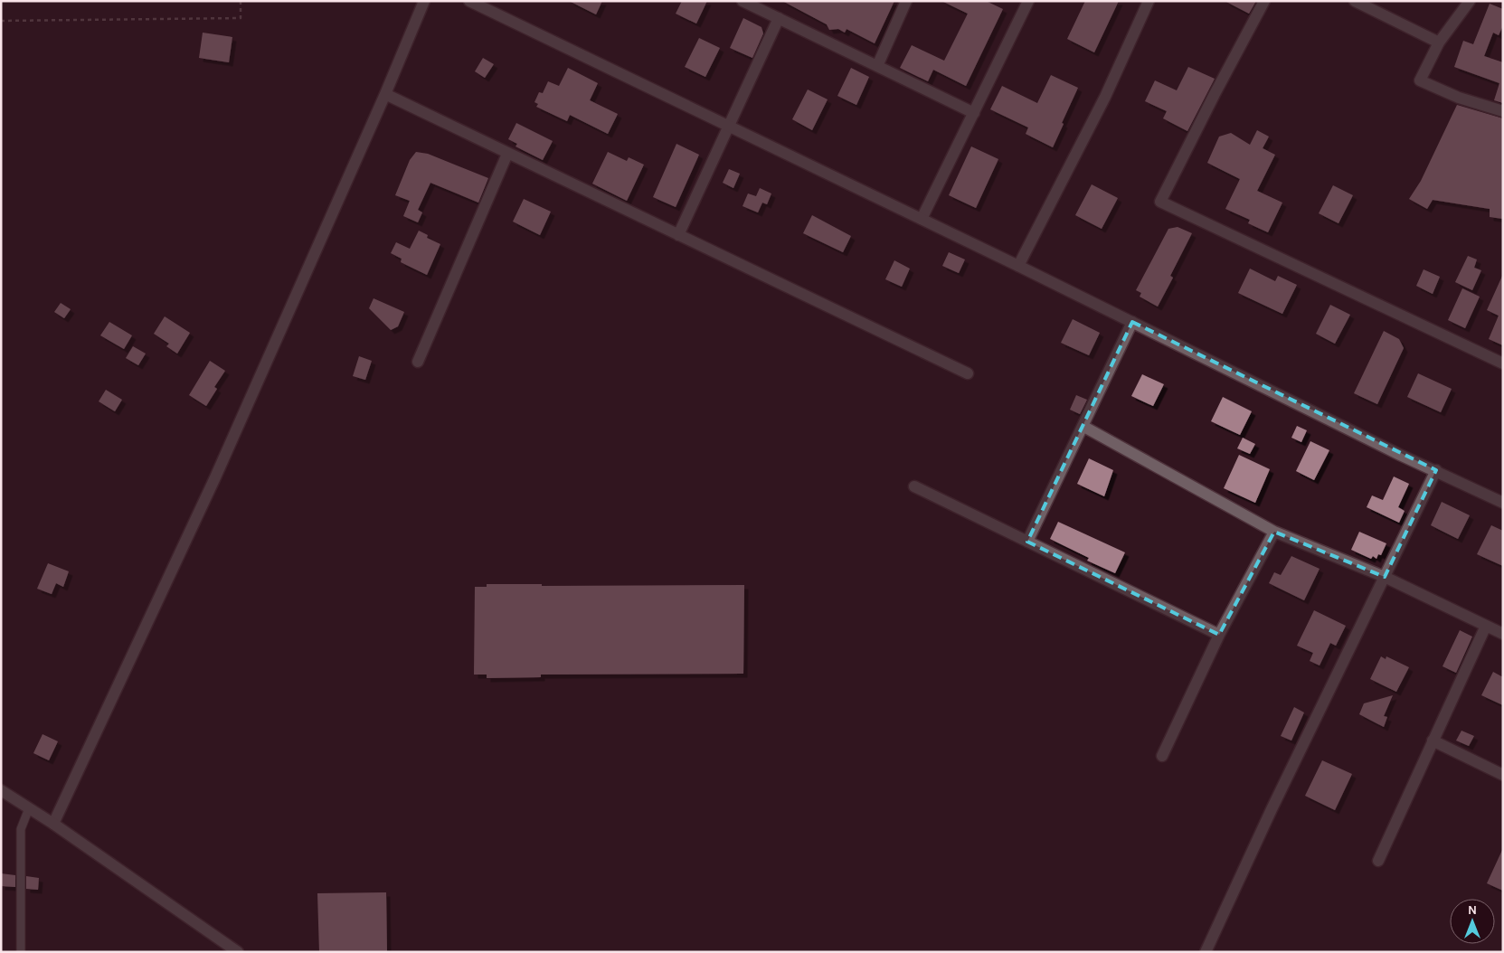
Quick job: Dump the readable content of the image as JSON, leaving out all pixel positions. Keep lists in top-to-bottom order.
{
  "north": "top"
}
